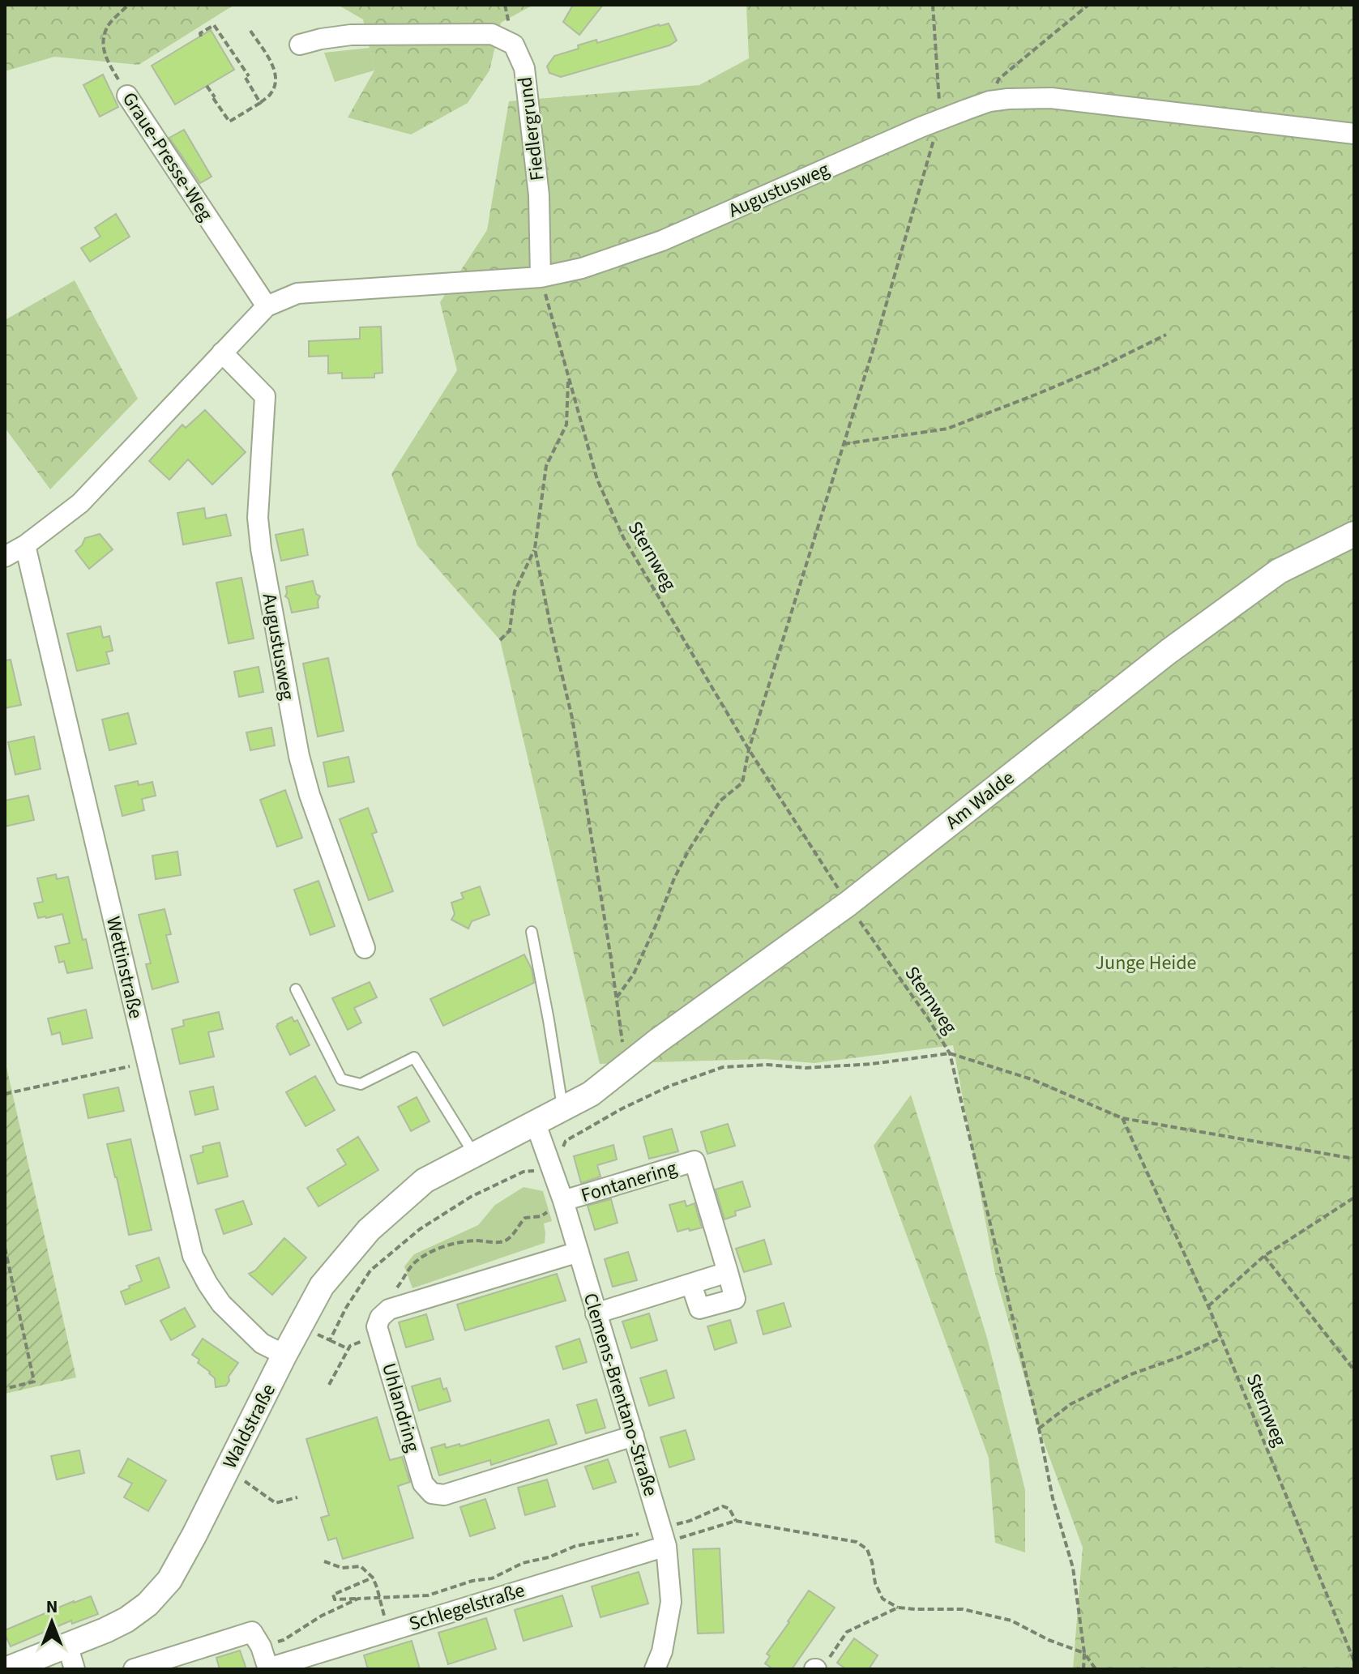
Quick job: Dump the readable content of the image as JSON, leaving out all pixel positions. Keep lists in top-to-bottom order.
{
  "streets": {
    "street": [
      "Fiedlergrund",
      "Graue-Presse-Weg",
      "Augustusweg",
      "Am Walde",
      "Wettinstraße",
      "Fontanering",
      "Clemens-Brentano-Straße",
      "Uhlandring",
      "Waldstraße",
      "Schlegelstraße"
    ],
    "path": ["Sternweg"]
  },
  "crossings": [
    ["Fiedlergrund", "Augustusweg"],
    ["Fiedlergrund", "Sternweg"],
    ["Graue-Presse-Weg", "Augustusweg"],
    ["Augustusweg", "Sternweg"],
    ["Augustusweg", "Wettinstraße"],
    ["Sternweg", "Am Walde"],
    ["Am Walde", "Waldstraße"],
    ["Wettinstraße", "Waldstraße"],
    ["Fontanering", "Clemens-Brentano-Straße"],
    ["Clemens-Brentano-Straße", "Uhlandring"],
    ["Clemens-Brentano-Straße", "Waldstraße"],
    ["Clemens-Brentano-Straße", "Schlegelstraße"]
  ],
  "parks": ["Junge Heide"],
  "north": "top"
}
